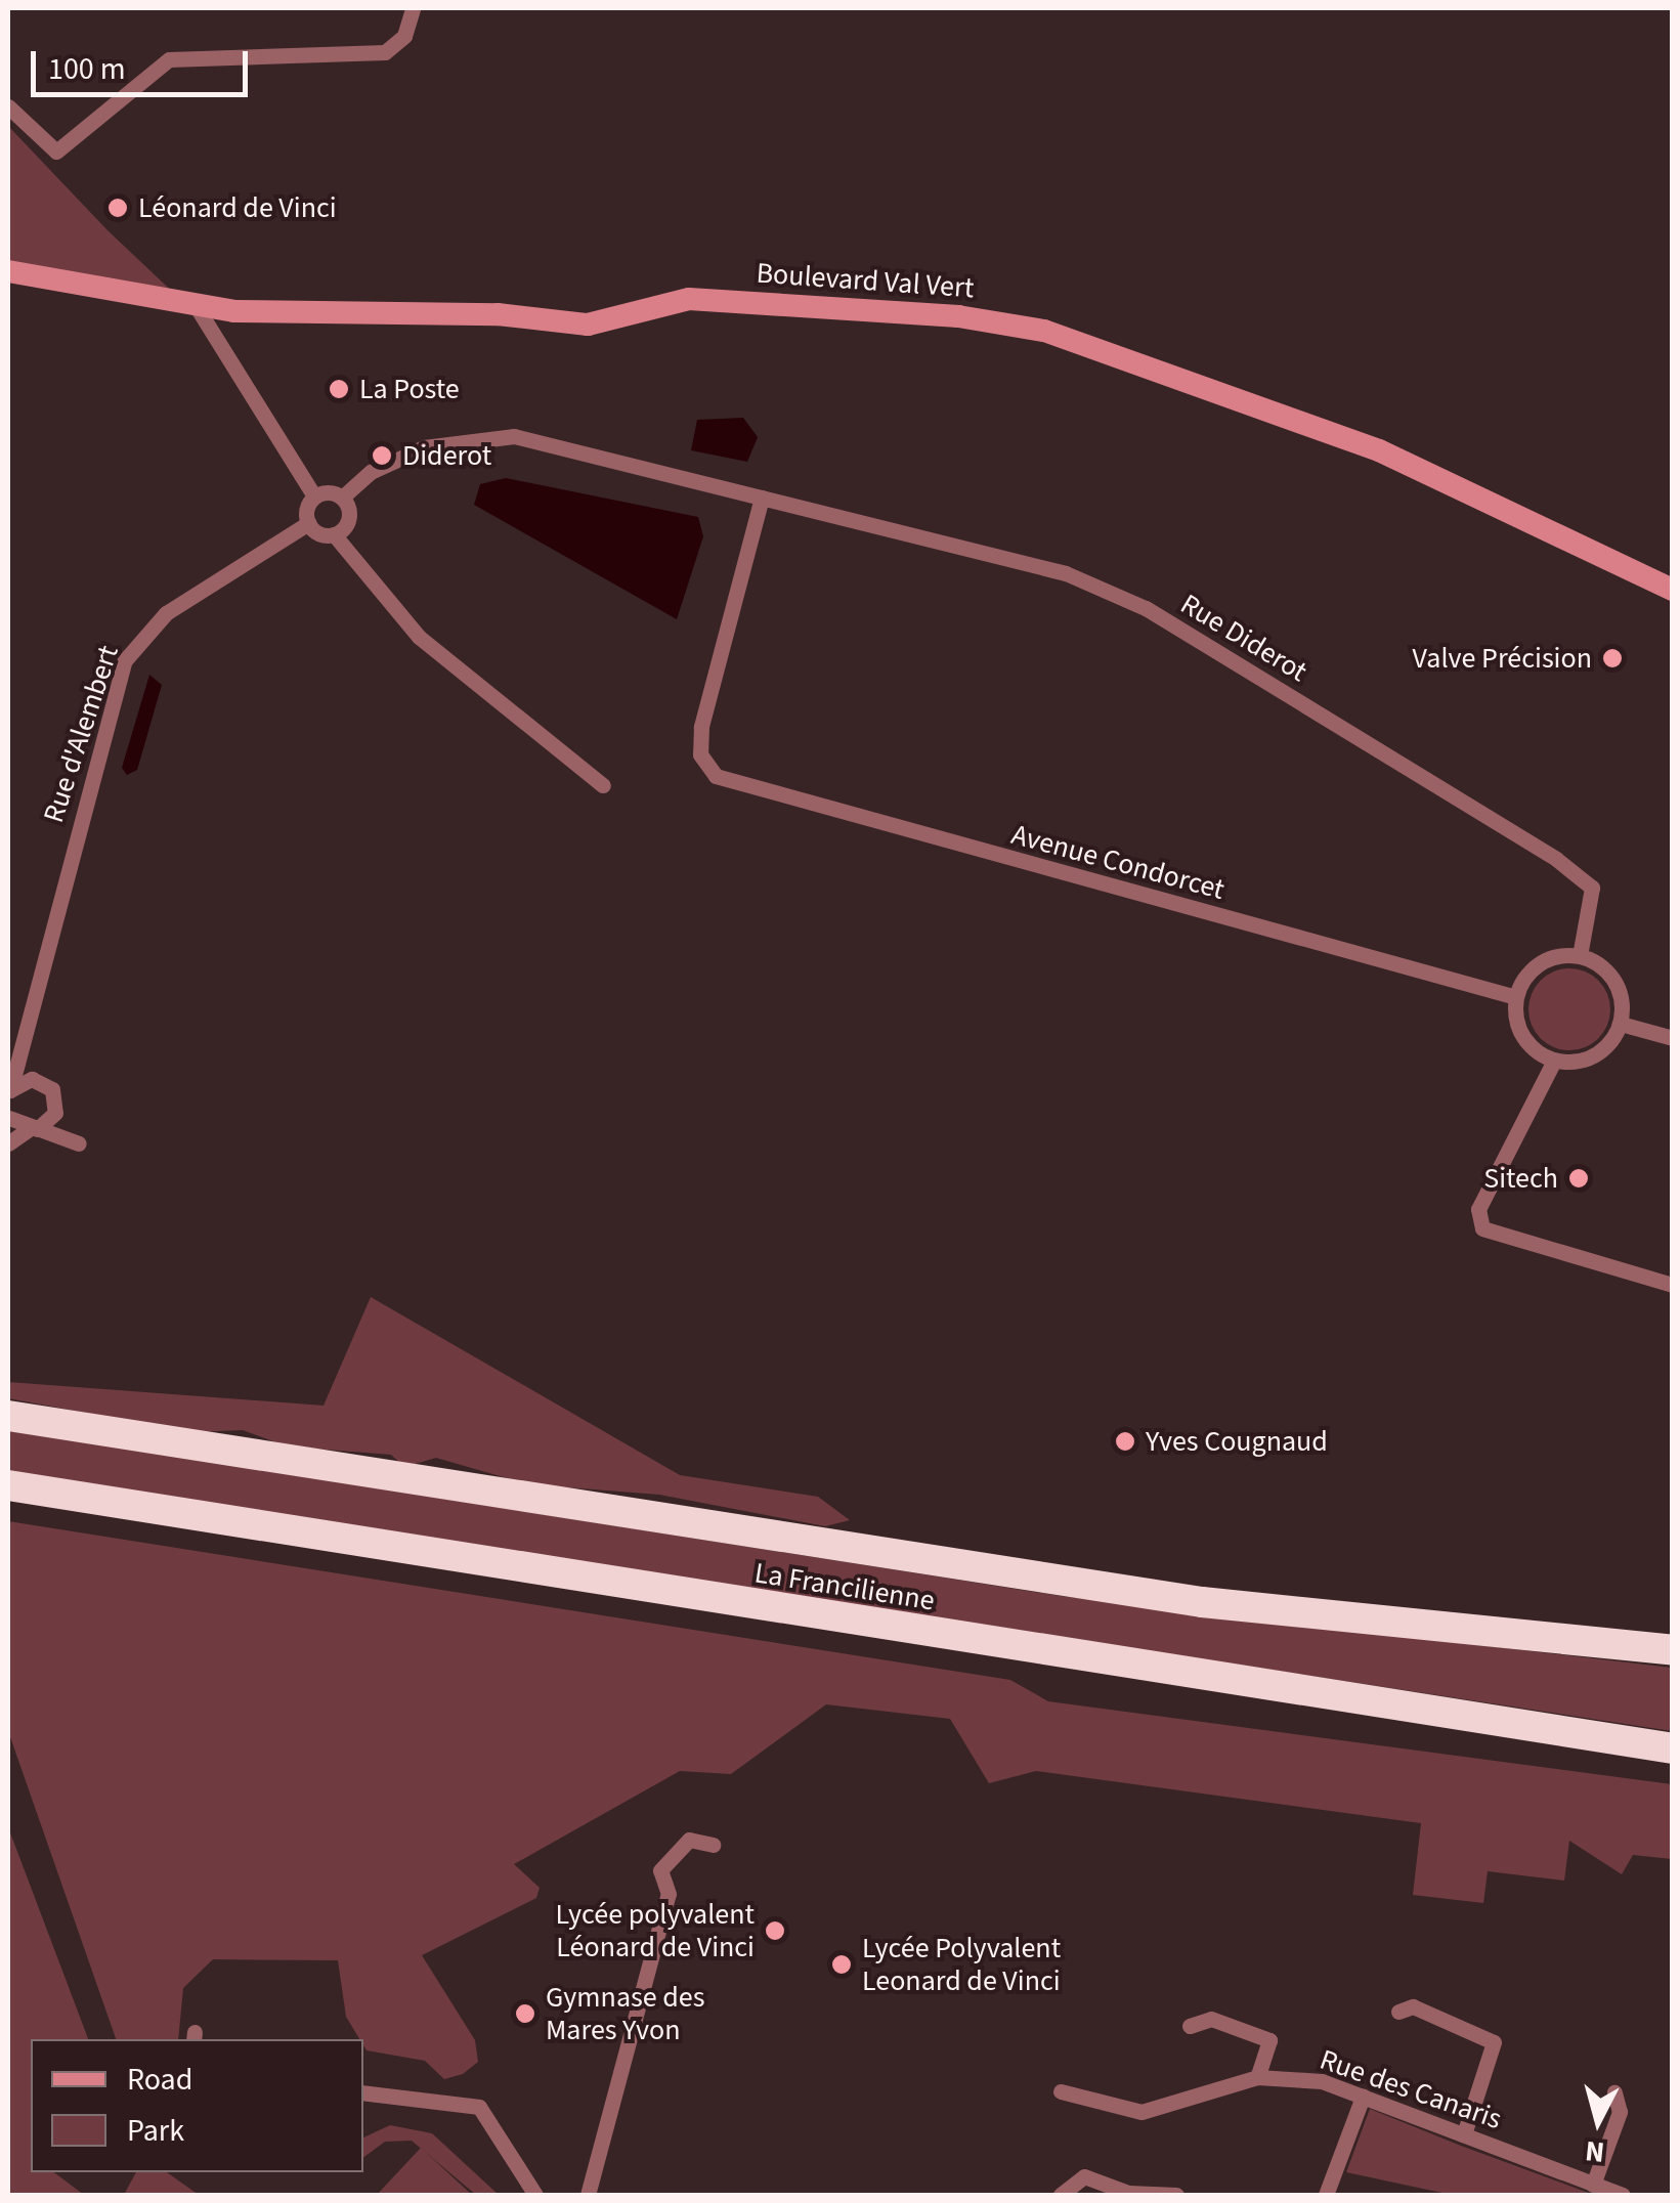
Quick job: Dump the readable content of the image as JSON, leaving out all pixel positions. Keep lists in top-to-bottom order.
{
  "streets": {
    "highway": ["La Francilienne"],
    "street": [
      "Boulevard Val Vert",
      "Rue Diderot",
      "Rue d'Alembert",
      "Avenue Condorcet",
      "Rue des Canaris"
    ]
  },
  "crossings": [
    ["Rue Diderot", "Avenue Condorcet"]
  ],
  "places": [
    "Léonard de Vinci",
    "La Poste",
    "Diderot",
    "Valve Précision",
    "Sitech",
    "Yves Cougnaud",
    "Lycée polyvalent Léonard de Vinci",
    "Lycée Polyvalent Leonard de Vinci",
    "Gymnase des Mares Yvon"
  ],
  "legend": ["Road", "Park"],
  "scale_bar": "100 m",
  "north": "bottom"
}
